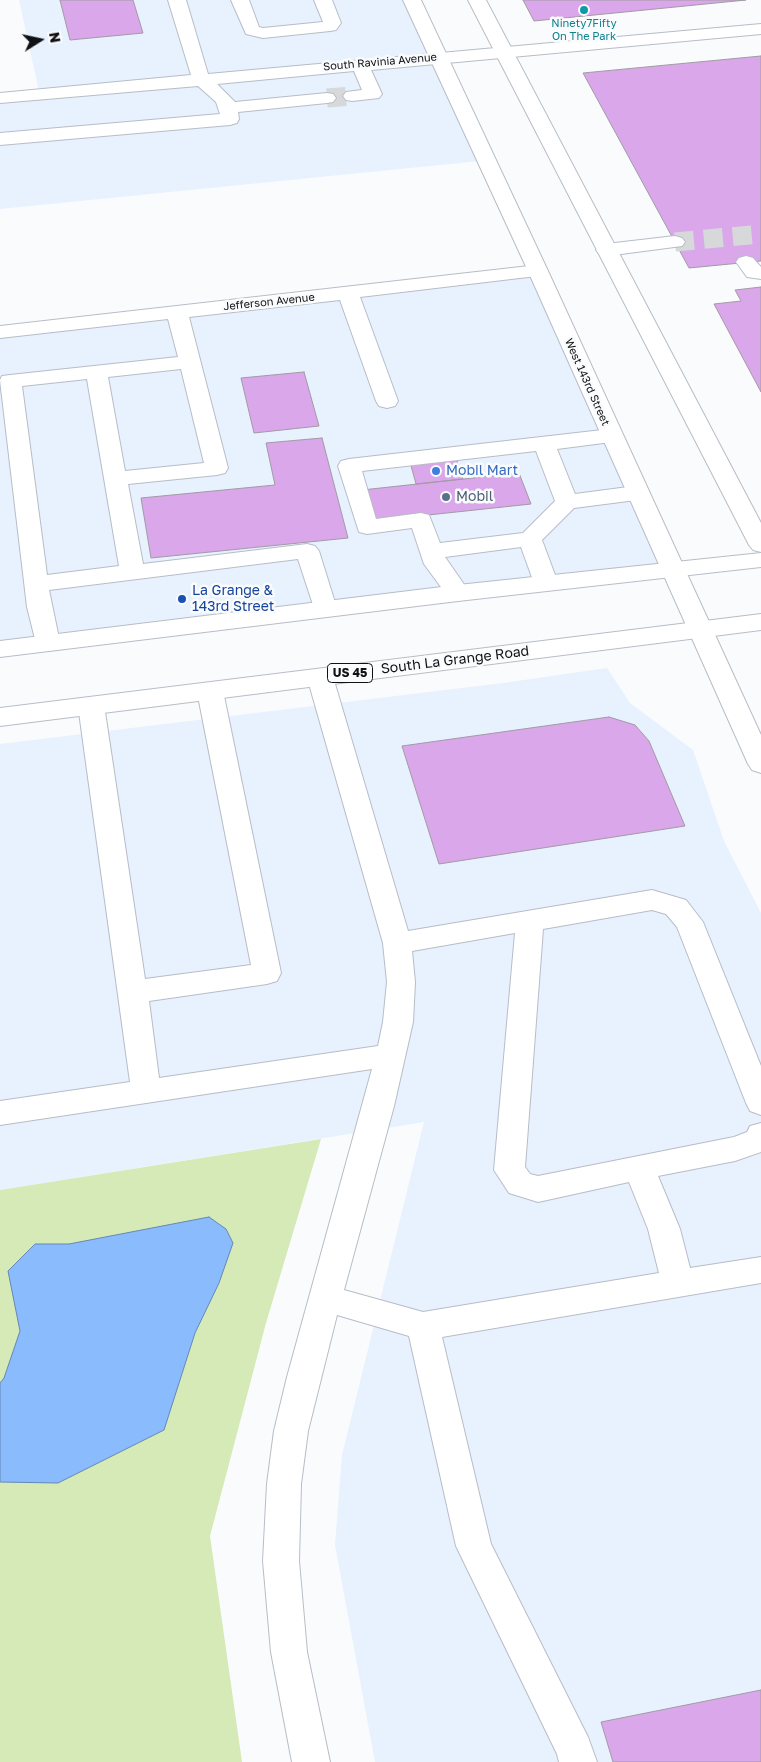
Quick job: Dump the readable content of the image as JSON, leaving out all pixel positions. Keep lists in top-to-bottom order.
{
  "streets": {
    "main road": [
      "South Ravinia Avenue",
      "Jefferson Avenue",
      "West 143rd Street",
      "South La Grange Road",
      "US 45"
    ]
  },
  "crossings": [
    ["South Ravinia Avenue", "West 143rd Street"],
    ["Jefferson Avenue", "West 143rd Street"],
    ["West 143rd Street", "South La Grange Road"]
  ],
  "places": [
    "Ninety7Fifty On The Park",
    "Mobil Mart",
    "Mobil",
    "La Grange & 143rd Street"
  ],
  "north": "right"
}
